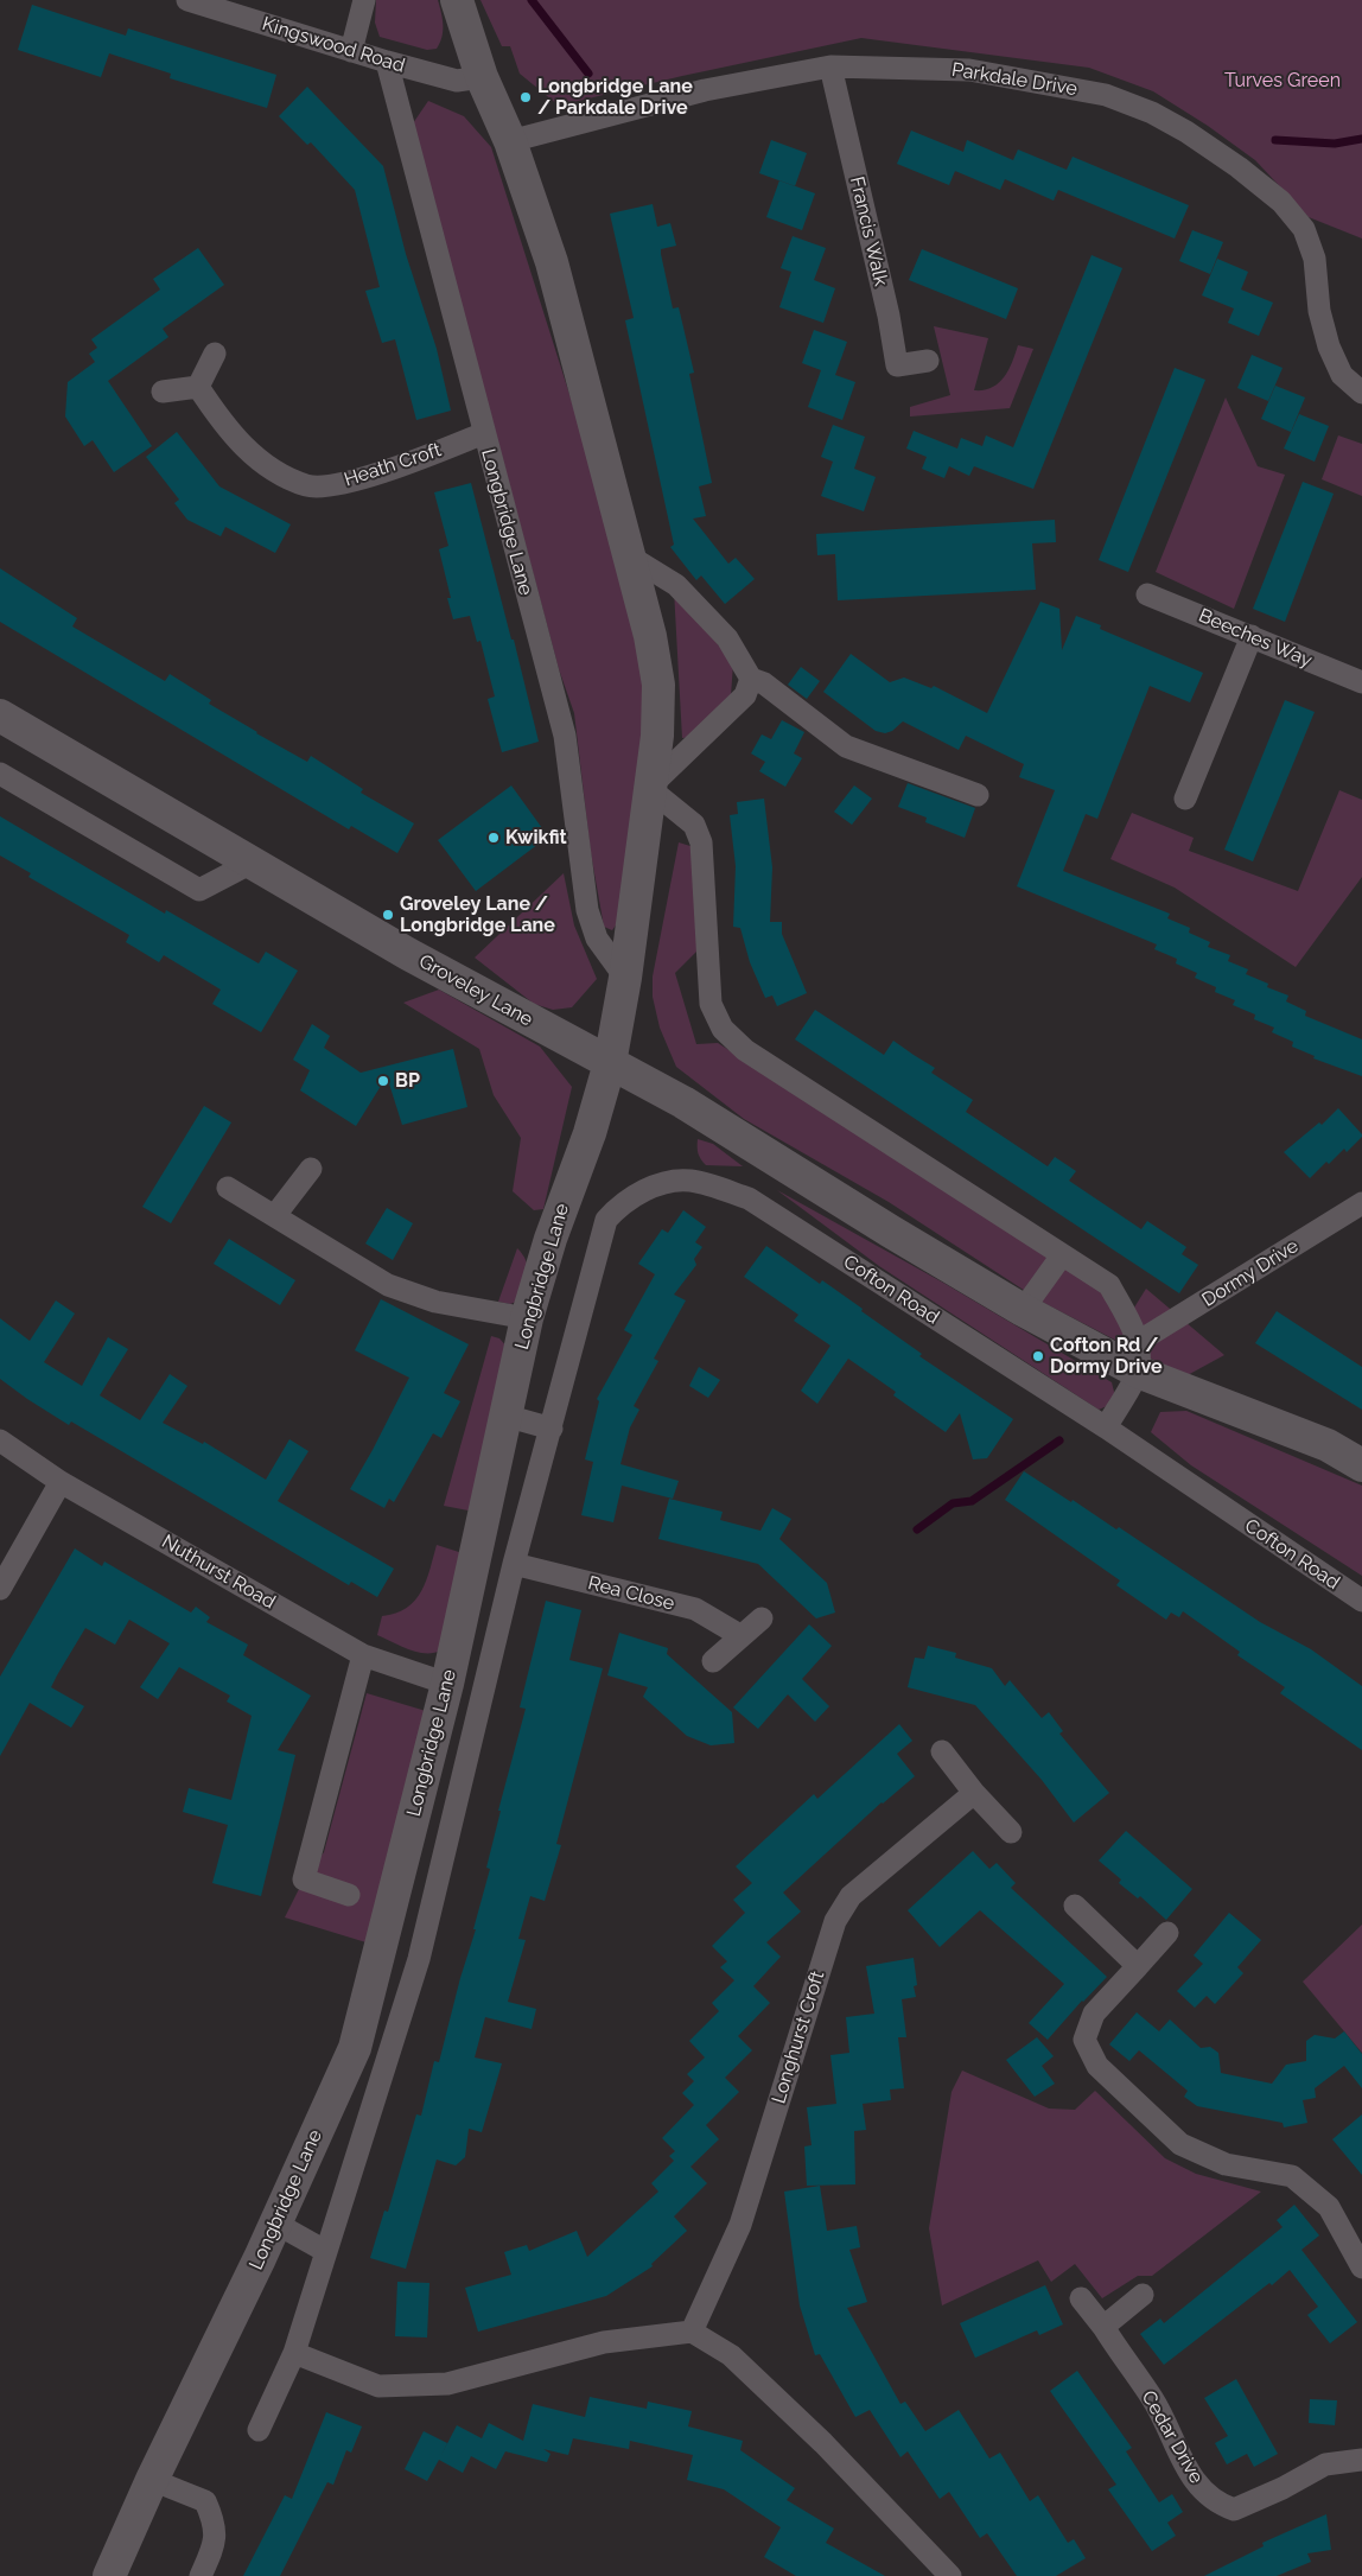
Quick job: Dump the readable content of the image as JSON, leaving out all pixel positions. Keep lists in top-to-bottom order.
{
  "streets": {
    "main road": ["Longbridge Lane", "Groveley Lane"],
    "street": [
      "Kingswood Road",
      "Parkdale Drive",
      "Francis Walk",
      "Heath Croft",
      "Beeches Way",
      "Dormy Drive",
      "Cofton Road",
      "Nuthurst Road",
      "Rea Close",
      "Longhurst Croft",
      "Cedar Drive"
    ]
  },
  "crossings": [
    ["Kingswood Road", "Longbridge Lane"],
    ["Parkdale Drive", "Francis Walk"],
    ["Parkdale Drive", "Longbridge Lane"],
    ["Heath Croft", "Longbridge Lane"],
    ["Longbridge Lane", "Groveley Lane"],
    ["Longbridge Lane", "Cofton Road"],
    ["Longbridge Lane", "Nuthurst Road"],
    ["Longbridge Lane", "Rea Close"]
  ],
  "parks": ["Turves Green"],
  "places": [
    "Longbridge Lane / Parkdale Drive",
    "Kwikfit",
    "Groveley Lane / Longbridge Lane",
    "BP",
    "Cofton Rd / Dormy Drive"
  ]
}
